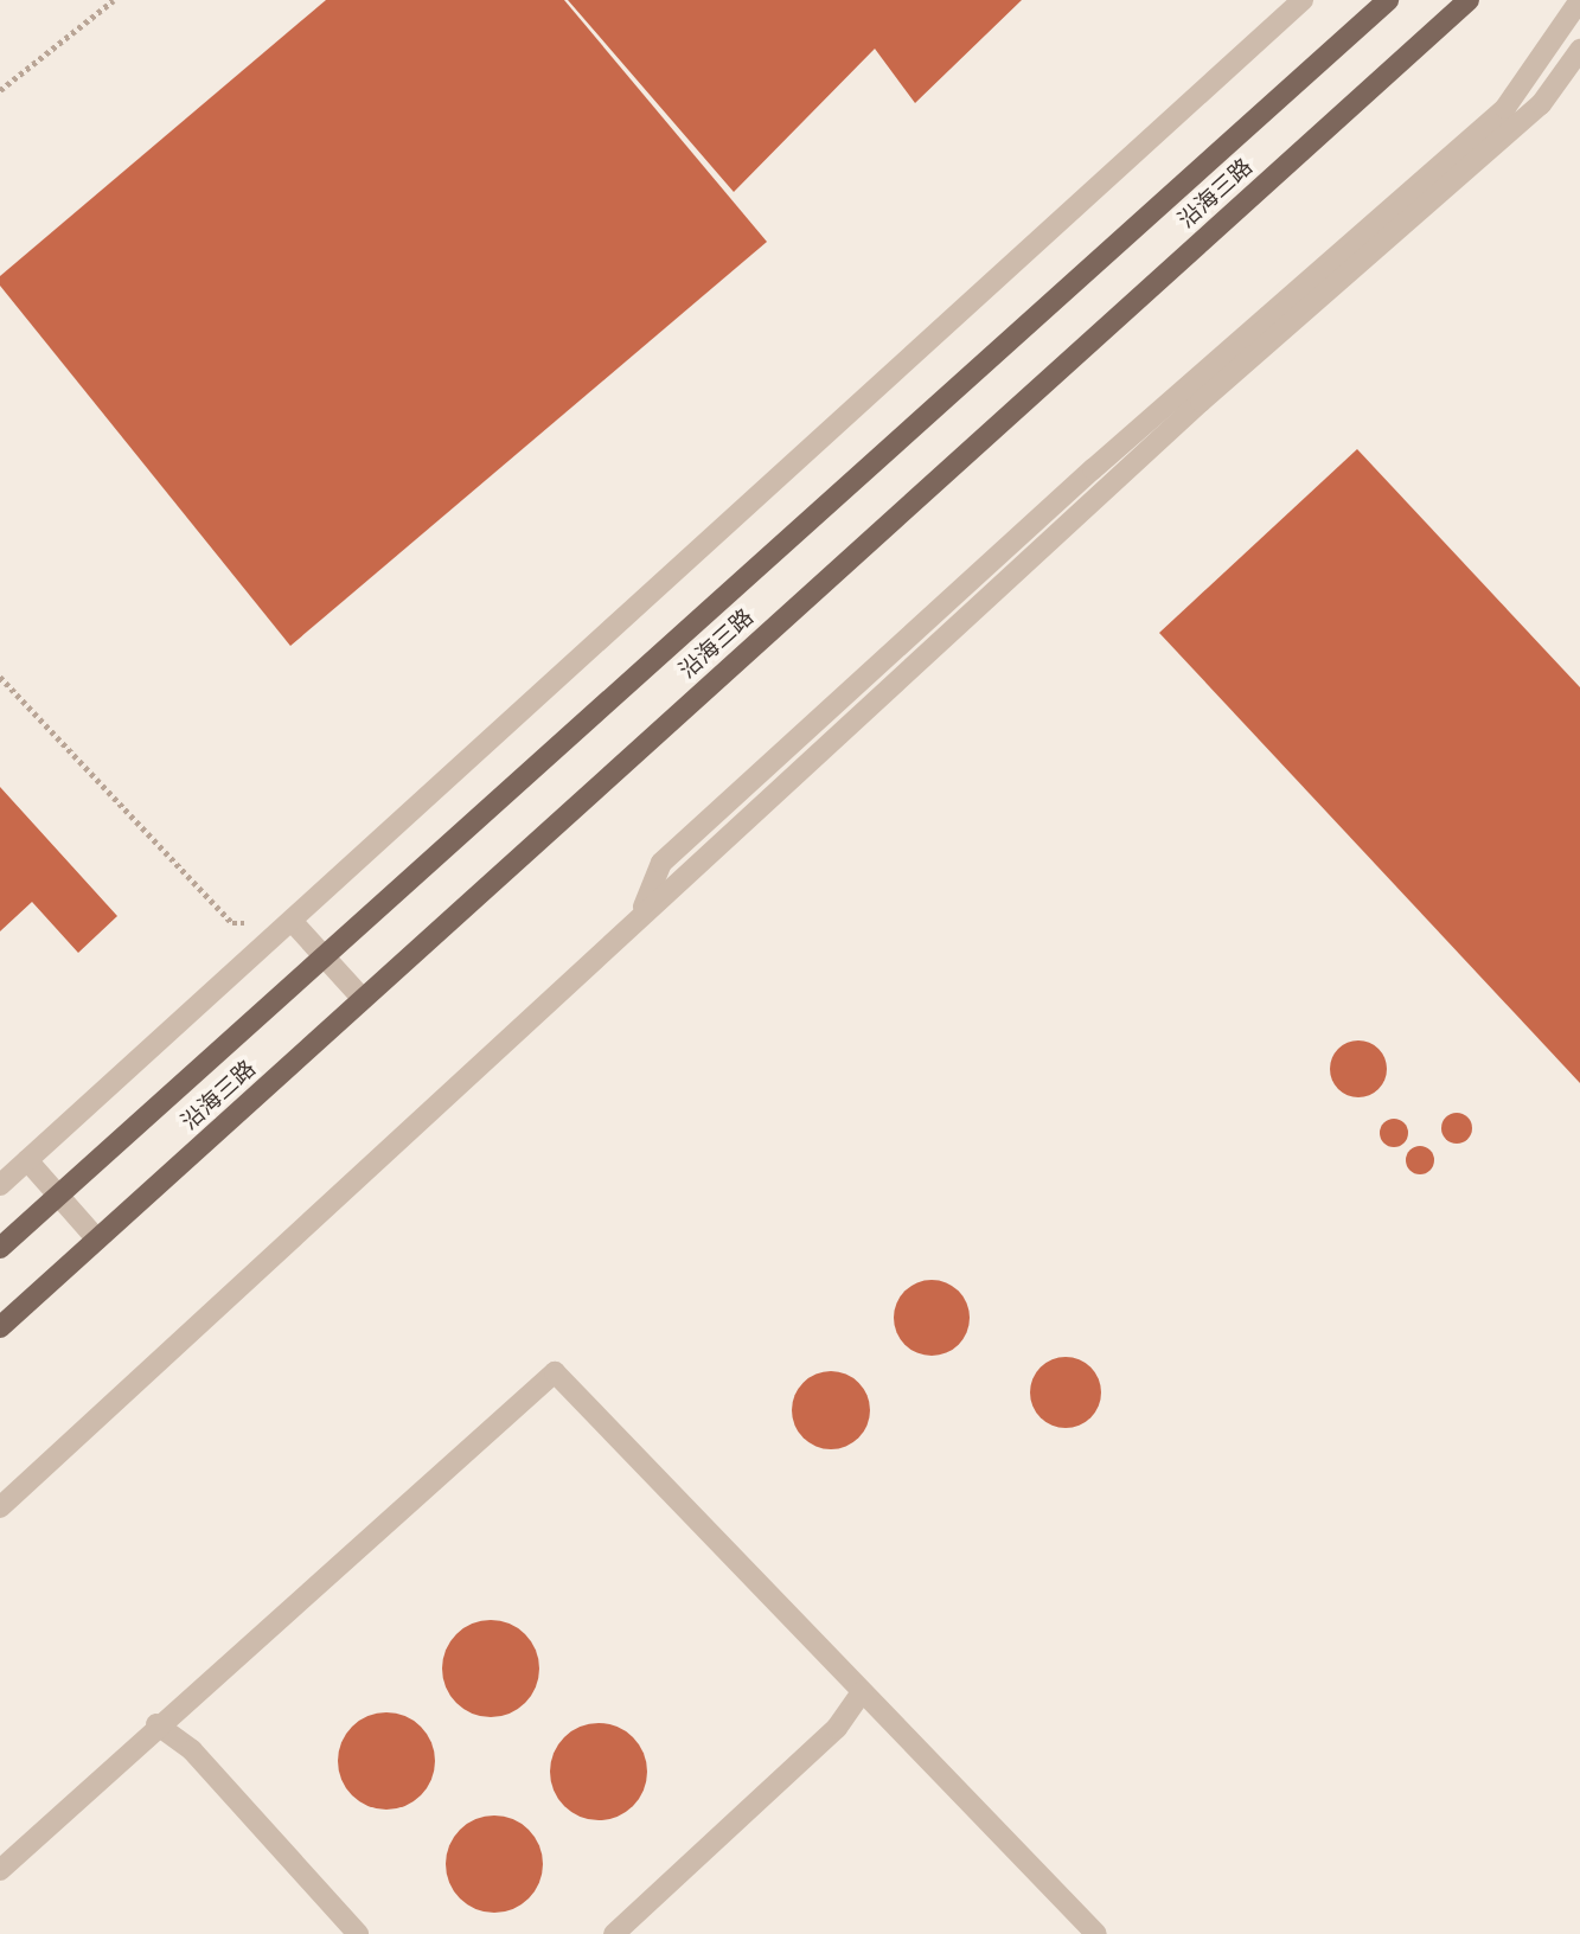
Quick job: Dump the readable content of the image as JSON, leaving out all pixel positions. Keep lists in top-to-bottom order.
{
  "streets": {
    "main road": ["沿海三路"]
  }
}
